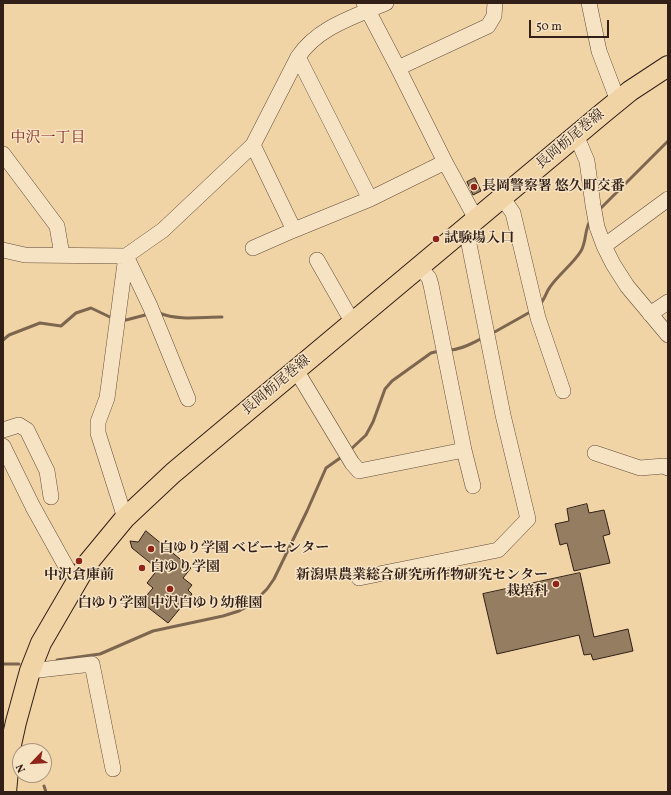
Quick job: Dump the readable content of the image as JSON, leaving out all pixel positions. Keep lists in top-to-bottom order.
{
  "streets": {
    "main road": ["長岡栃尾巻線"]
  },
  "districts": ["中沢一丁目"],
  "places": [
    "長岡警察署 悠久町交番",
    "試験場入口",
    "白ゆり学園 ベビーセンター",
    "中沢倉庫前",
    "白ゆり学園",
    "新潟県農業総合研究所作物研究センター 栽培科",
    "白ゆり学園 中沢白ゆり幼稚園"
  ],
  "scale_bar": "50 m",
  "north": "bottom left"
}
